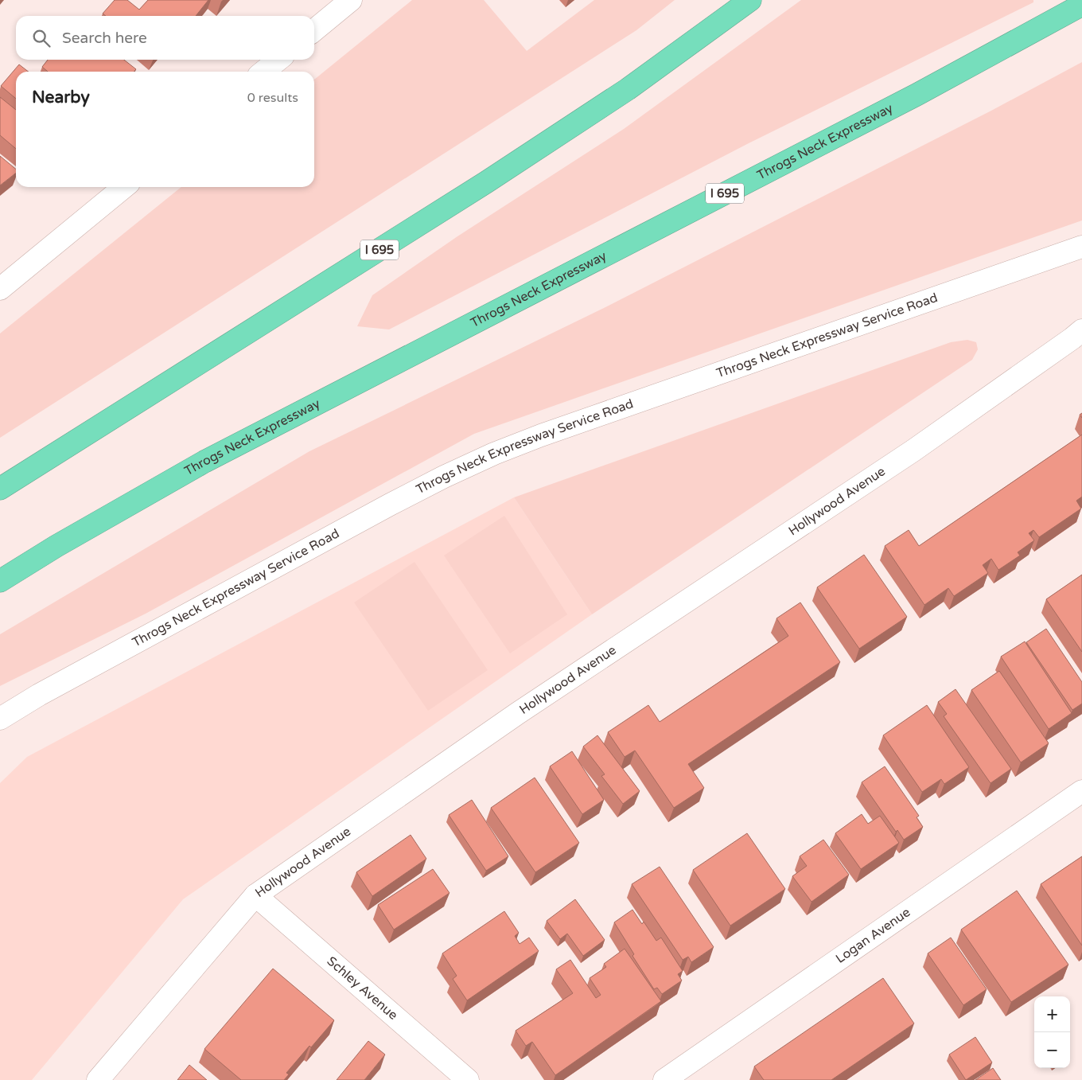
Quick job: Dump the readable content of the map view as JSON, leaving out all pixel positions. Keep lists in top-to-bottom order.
{
  "streets": {
    "highway": ["Throgs Neck Expressway", "I 695"],
    "street": [
      "Throgs Neck Expressway Service Road",
      "Hollywood Avenue",
      "Logan Avenue",
      "Schley Avenue"
    ]
  },
  "crossings": [
    ["Hollywood Avenue", "Schley Avenue"]
  ],
  "page": {
    "search": "Search here",
    "heading": ["Nearby", "0 results"],
    "map_buttons": ["+", "−"]
  }
}
